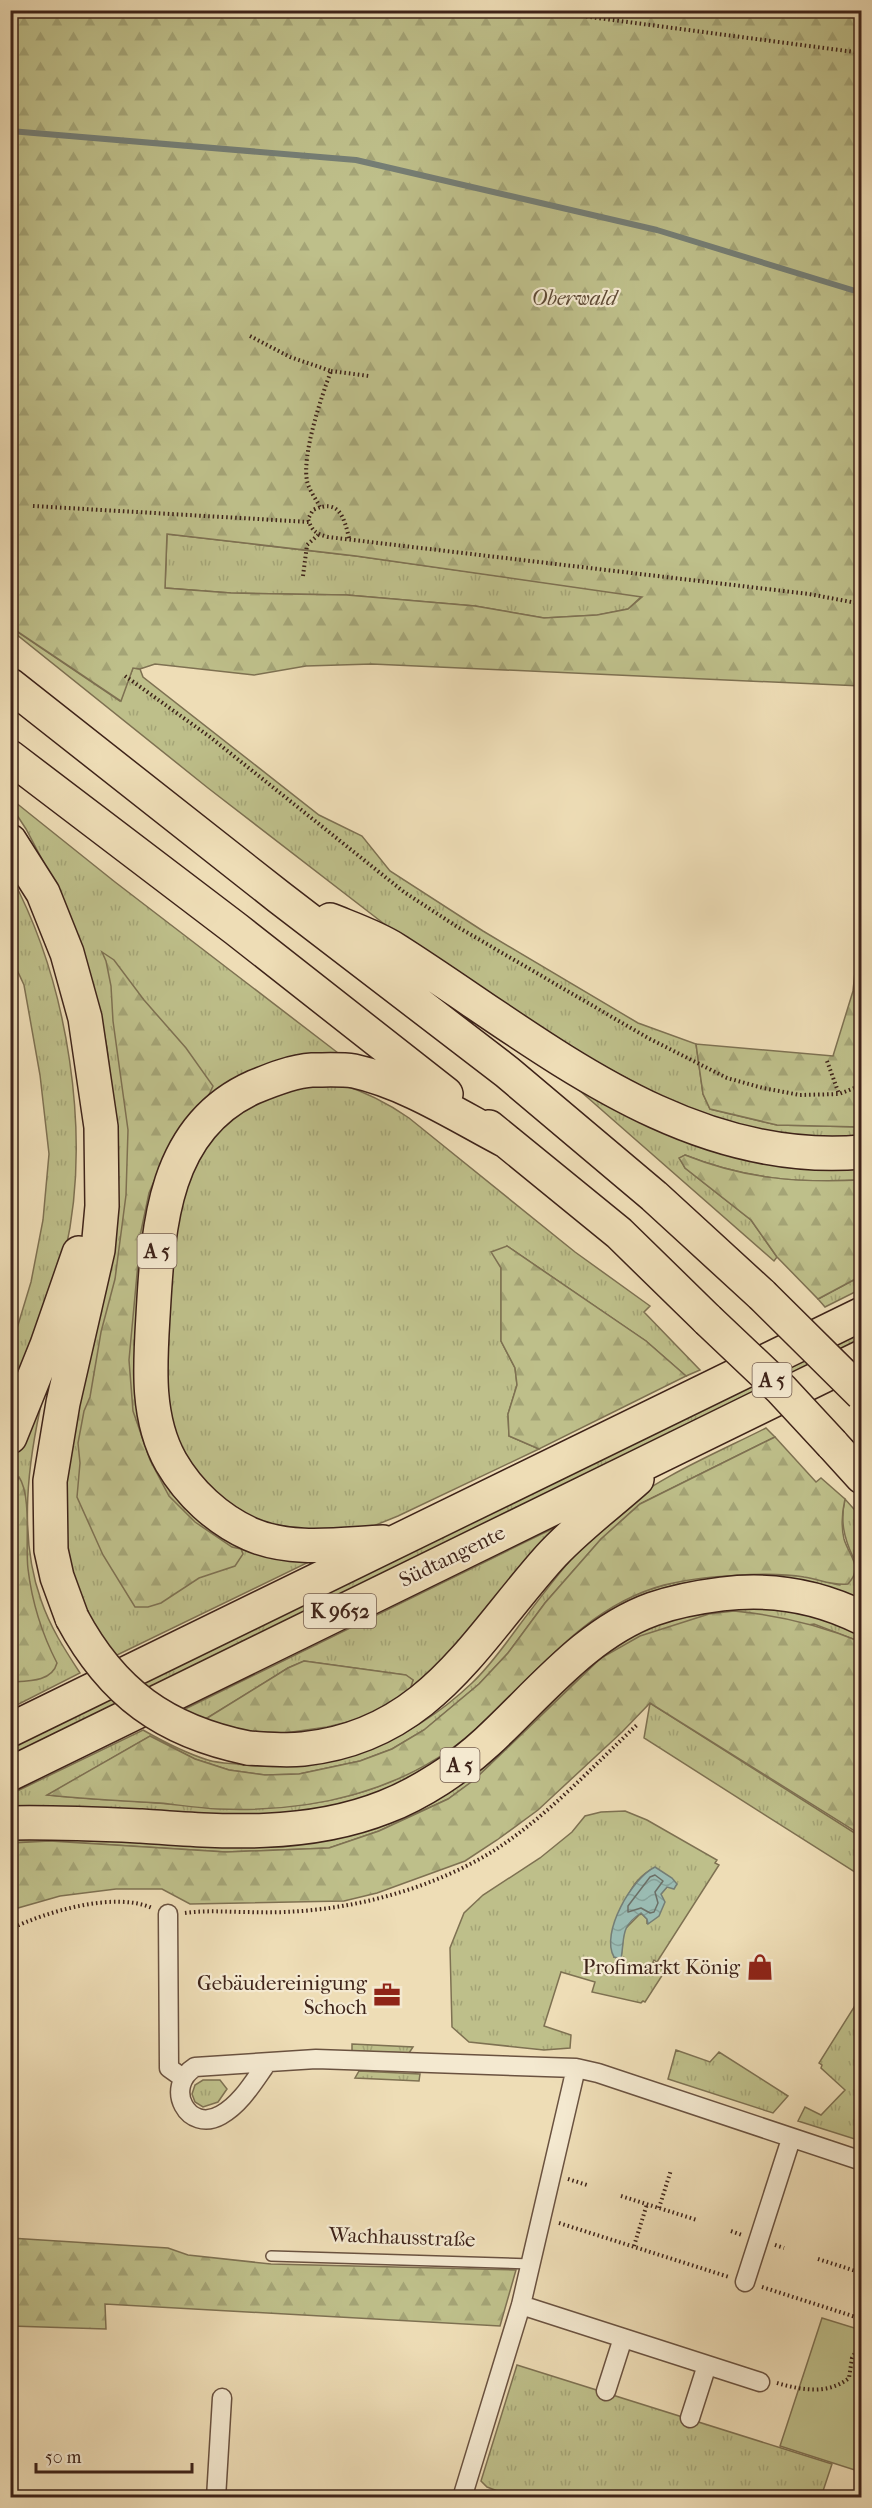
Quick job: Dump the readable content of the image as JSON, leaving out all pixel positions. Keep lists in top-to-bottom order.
{
  "streets": {
    "highway": ["A 5", "Südtangente", "K 9652"],
    "lane": ["Wachhausstraße"]
  },
  "crossings": [
    ["A 5", "Südtangente"],
    ["Südtangente", "K 9652"]
  ],
  "parks": ["Oberwald"],
  "places": {
    "shop": ["Profimarkt König"],
    "office": ["Gebäudereinigung Schoch"]
  },
  "scale_bar": "50 m"
}
